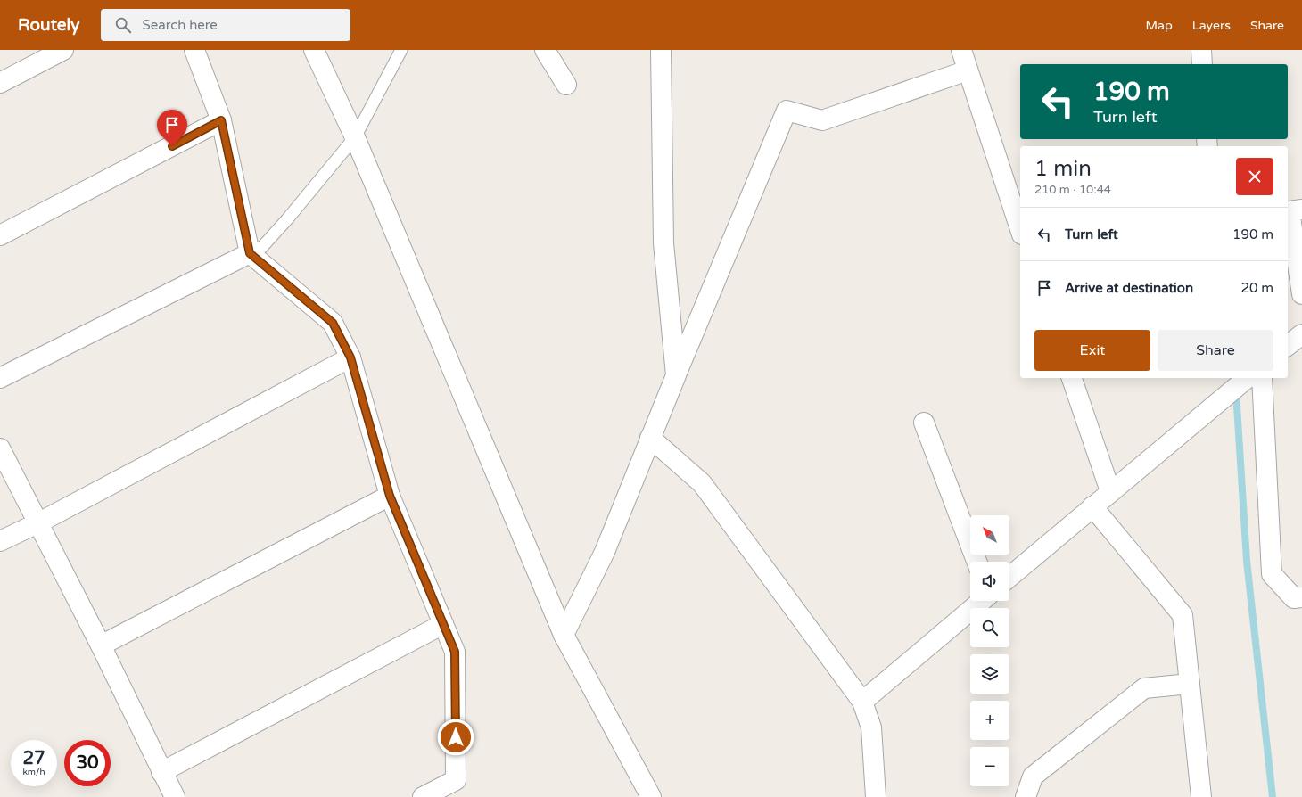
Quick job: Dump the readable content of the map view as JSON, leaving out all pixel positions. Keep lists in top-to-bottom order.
{
  "north": "top left",
  "page": {
    "header": "Routely",
    "search": "Search here",
    "nav": ["Map", "Layers", "Share"],
    "turn": ["190 m", "Turn left"],
    "heading": ["1 min", "210 m · 10:44"],
    "list": [
      {
        "name": "Turn left",
        "value": "190 m"
      },
      {
        "name": "Arrive at destination",
        "value": "20 m"
      }
    ],
    "buttons": ["Exit", "Share"],
    "map_buttons": ["+", "−"],
    "speed": "27 km/h",
    "limit": "30"
  }
}
